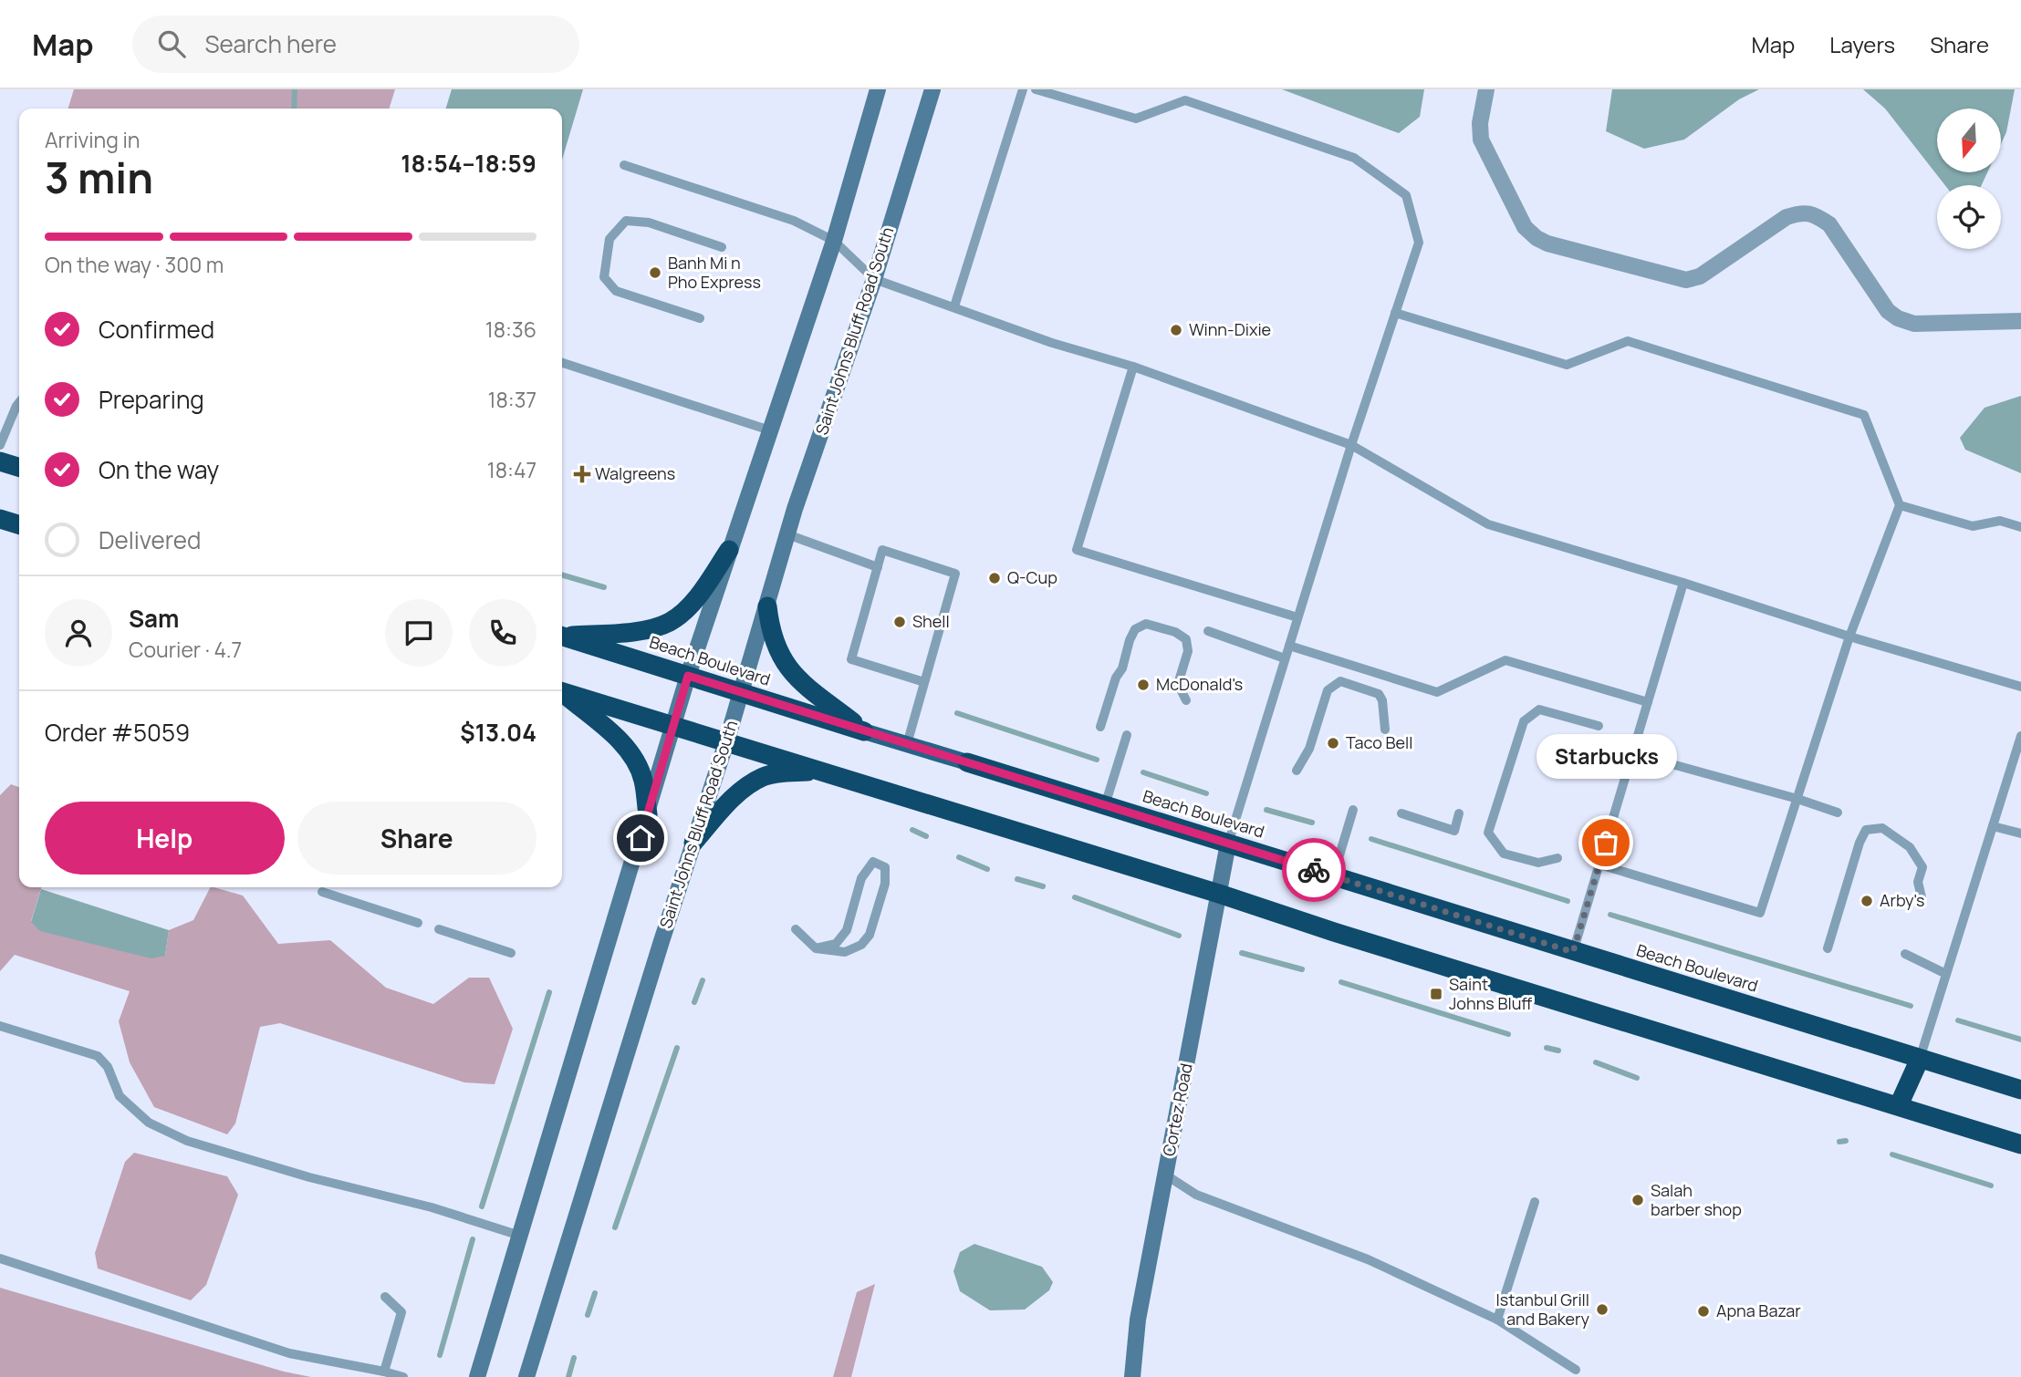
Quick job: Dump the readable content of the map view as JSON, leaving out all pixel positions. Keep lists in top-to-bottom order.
{
  "streets": {
    "highway": ["Beach Boulevard"],
    "main road": ["Saint Johns Bluff Road South", "Cortez Road"]
  },
  "crossings": [
    ["Saint Johns Bluff Road South", "Beach Boulevard"],
    ["Beach Boulevard", "Cortez Road"]
  ],
  "places": {
    "other": [
      "Banh Mi n Pho Express",
      "Winn-Dixie",
      "Q-Cup",
      "Shell",
      "McDonald's",
      "Taco Bell",
      "Starbucks",
      "Arby's",
      "Salah barber shop",
      "Istanbul Grill and Bakery",
      "Apna Bazar"
    ],
    "health": ["Walgreens"],
    "transit": ["Saint Johns Bluff"]
  },
  "north": "bottom",
  "page": {
    "header": "Map",
    "search": "Search here",
    "nav": ["Map", "Layers", "Share"],
    "heading": ["3 min", "Arriving in", "18:54–18:59"],
    "panel": [
      "Sam",
      "Courier · 4.7",
      "Order #5059",
      "$13.04"
    ],
    "bar": "On the way · 300 m",
    "list": [
      ["Confirmed", "18:36"],
      ["Preparing", "18:37"],
      ["On the way", "18:47"],
      "Delivered"
    ],
    "bubble": "Starbucks",
    "buttons": ["Help", "Share"]
  }
}
